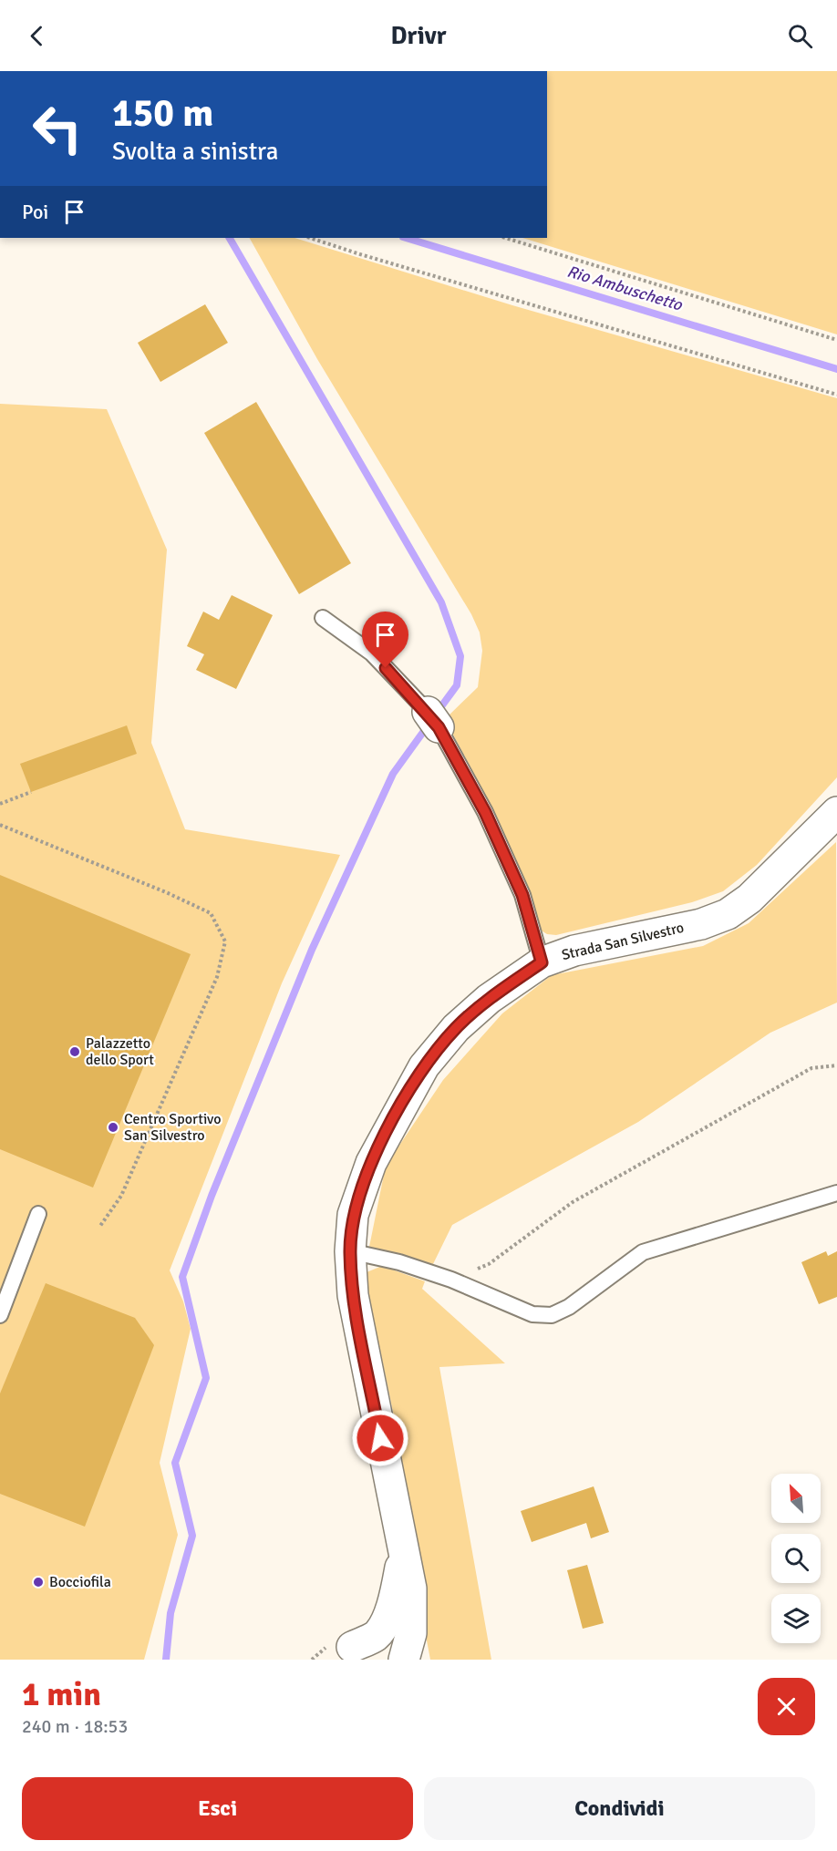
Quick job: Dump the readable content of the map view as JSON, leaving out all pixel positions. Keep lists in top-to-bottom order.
{
  "streets": {
    "street": ["Strada San Silvestro"]
  },
  "water": ["Rio Ambuschetto"],
  "places": ["Palazzetto dello Sport", "Centro Sportivo San Silvestro", "Bocciofila"],
  "north": "top left",
  "page": {
    "header": "Drivr",
    "turn": ["150 m", "Svolta a sinistra"],
    "then": "Poi",
    "heading": ["1 min", "240 m · 18:53"],
    "buttons": ["Esci", "Condividi"]
  }
}
